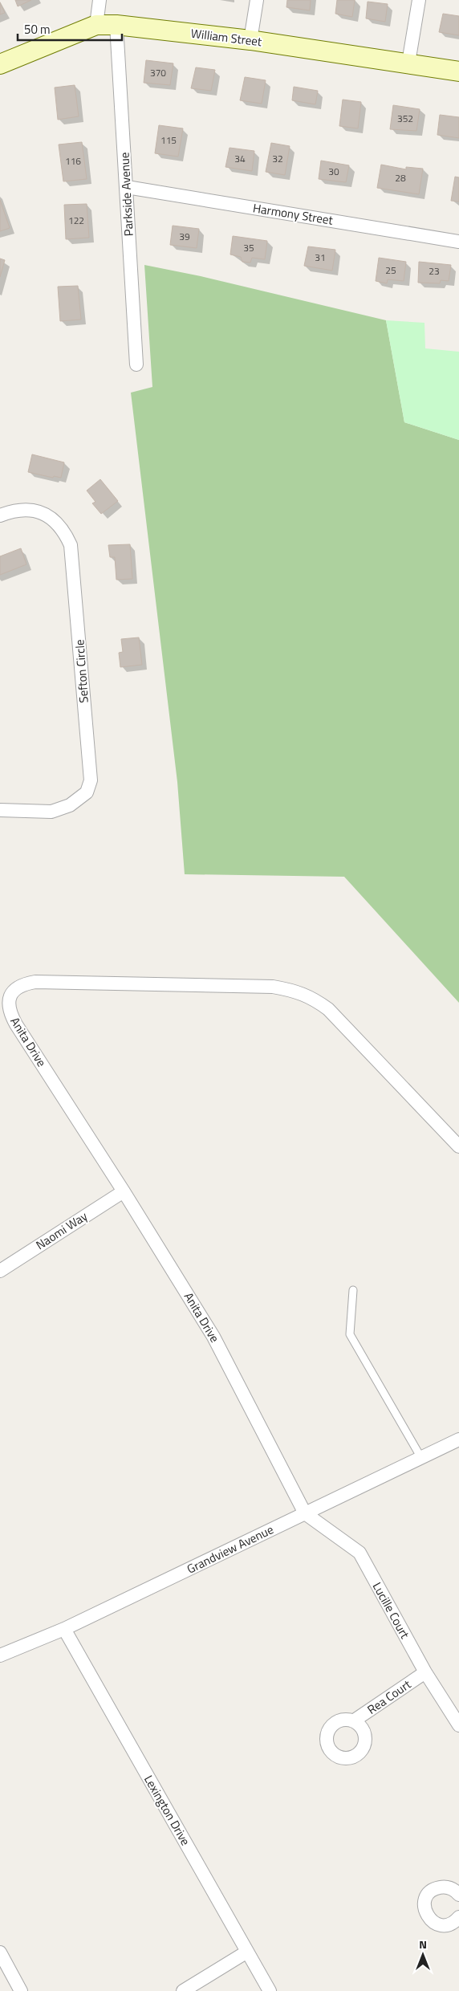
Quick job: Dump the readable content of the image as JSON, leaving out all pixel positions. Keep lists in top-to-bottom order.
{
  "streets": {
    "main road": ["William Street"],
    "street": [
      "Parkside Avenue",
      "Harmony Street",
      "Sefton Circle",
      "Anita Drive",
      "Naomi Way",
      "Grandview Avenue",
      "Lucille Court",
      "Rea Court",
      "Lexington Drive"
    ]
  },
  "crossings": [
    ["William Street", "Parkside Avenue"],
    ["Parkside Avenue", "Harmony Street"],
    ["Anita Drive", "Naomi Way"],
    ["Anita Drive", "Grandview Avenue"],
    ["Anita Drive", "Lucille Court"],
    ["Grandview Avenue", "Lucille Court"],
    ["Grandview Avenue", "Lexington Drive"],
    ["Lucille Court", "Rea Court"]
  ],
  "house_numbers": [
    "370",
    "352",
    "115",
    "34",
    "32",
    "116",
    "30",
    "28",
    "122",
    "39",
    "35",
    "31",
    "25",
    "23"
  ],
  "scale_bar": "50 m",
  "north": "top"
}
